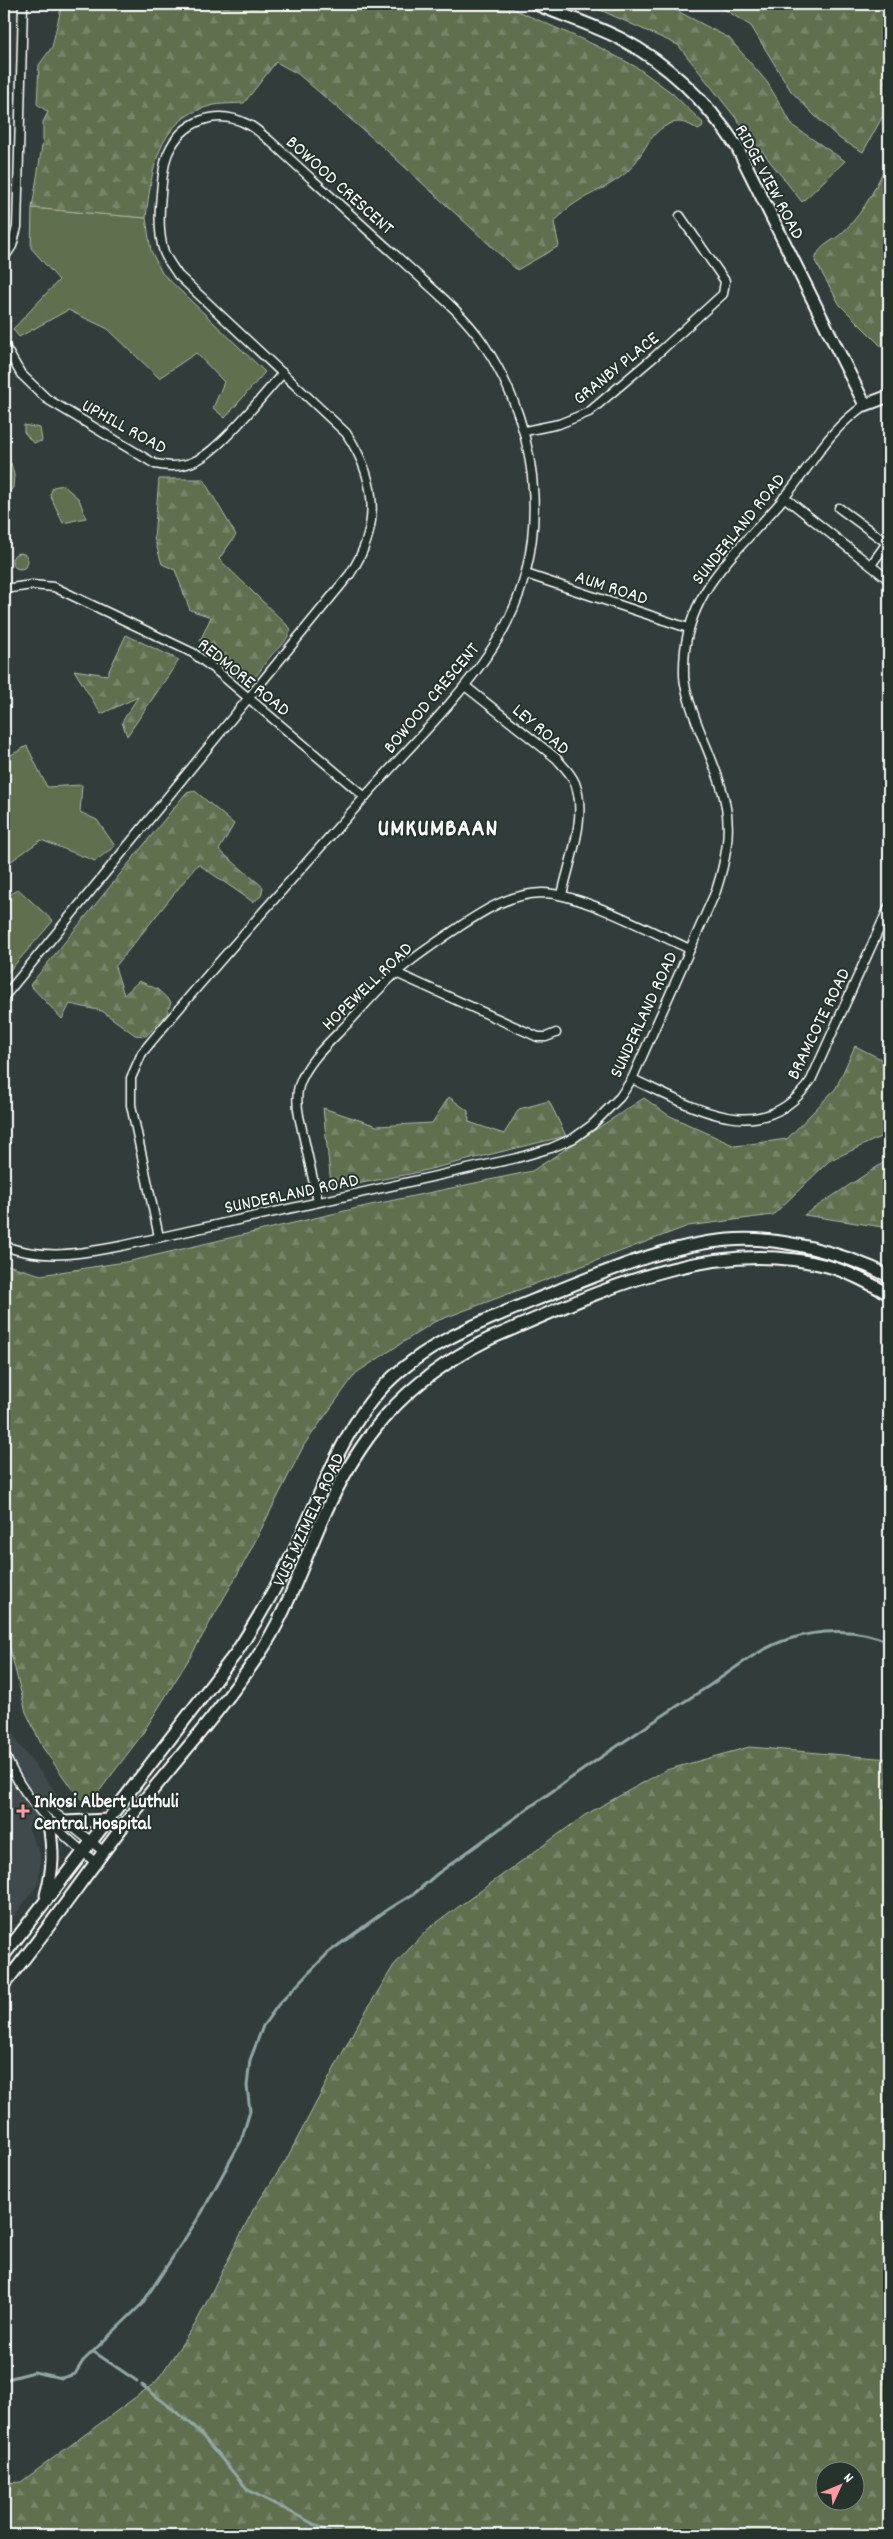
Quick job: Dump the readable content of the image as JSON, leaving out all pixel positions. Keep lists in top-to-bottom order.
{
  "streets": {
    "main road": ["RIDGE VIEW ROAD", "VUSI MZIMELA ROAD"],
    "street": [
      "BOWOOD CRESCENT",
      "GRANBY PLACE",
      "UPHILL ROAD",
      "SUNDERLAND ROAD",
      "AUM ROAD",
      "REDMORE ROAD",
      "LEY ROAD",
      "HOPEWELL ROAD",
      "BRAMCOTE ROAD"
    ]
  },
  "crossings": [
    ["RIDGE VIEW ROAD", "SUNDERLAND ROAD"],
    ["BOWOOD CRESCENT", "GRANBY PLACE"],
    ["BOWOOD CRESCENT", "UPHILL ROAD"],
    ["BOWOOD CRESCENT", "SUNDERLAND ROAD"],
    ["BOWOOD CRESCENT", "AUM ROAD"],
    ["BOWOOD CRESCENT", "REDMORE ROAD"],
    ["BOWOOD CRESCENT", "LEY ROAD"],
    ["SUNDERLAND ROAD", "AUM ROAD"],
    ["SUNDERLAND ROAD", "HOPEWELL ROAD"],
    ["SUNDERLAND ROAD", "BRAMCOTE ROAD"],
    ["LEY ROAD", "HOPEWELL ROAD"]
  ],
  "districts": ["UMKUMBAAN"],
  "places": {
    "health": ["Inkosi Albert Luthuli Central Hospital"]
  },
  "north": "top right"
}
